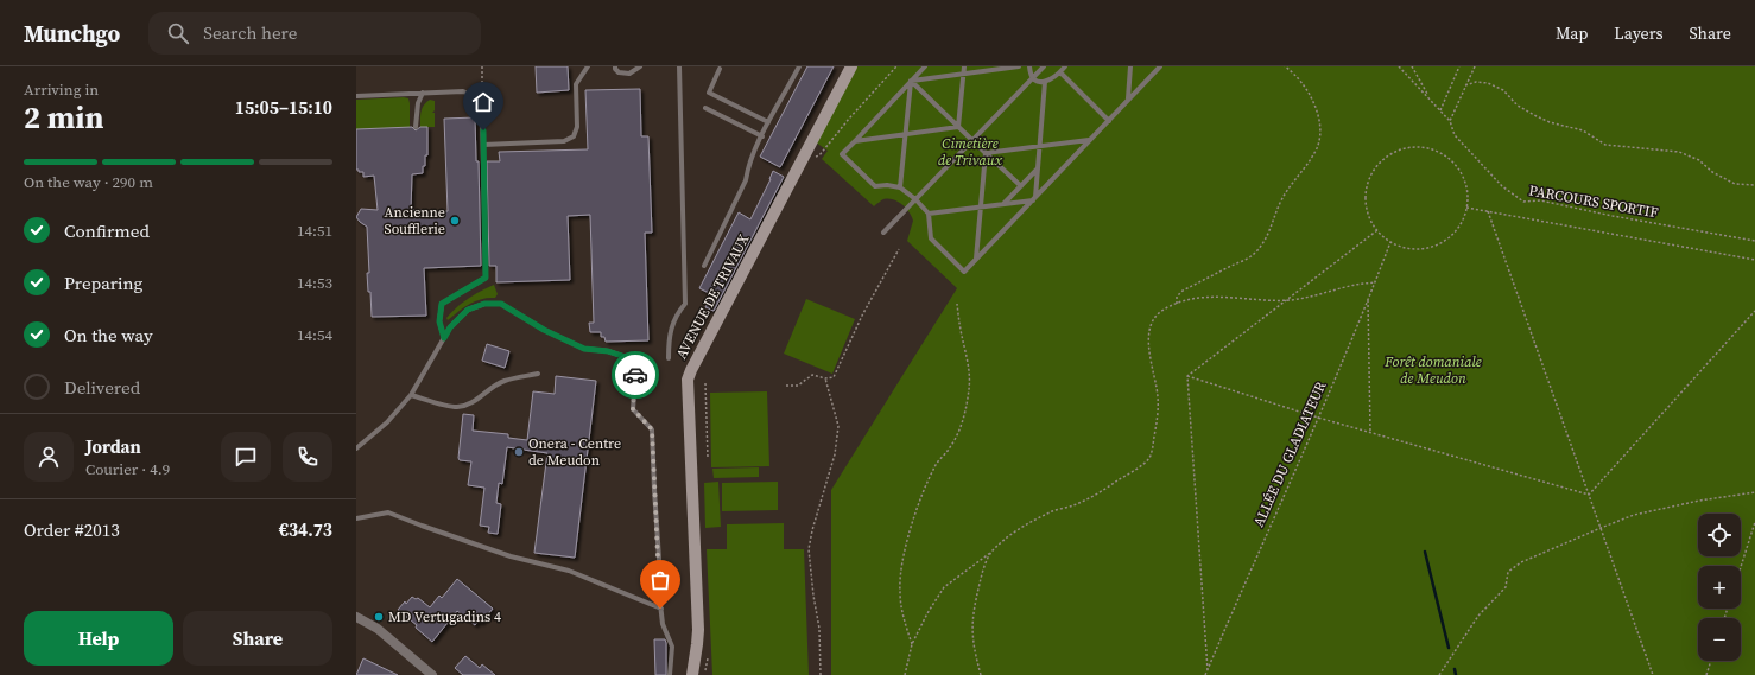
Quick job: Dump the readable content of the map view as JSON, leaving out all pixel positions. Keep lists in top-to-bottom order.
{
  "streets": {
    "main road": ["AVENUE DE TRIVAUX"],
    "path": ["PARCOURS SPORTIF", "ALLÉE DU GLADIATEUR"]
  },
  "parks": ["Cimetière de Trivaux", "Forêt domaniale de Meudon"],
  "places": ["Ancienne Soufflerie", "Onera - Centre de Meudon", "MD Vertugadins 4"],
  "page": {
    "header": "Munchgo",
    "search": "Search here",
    "nav": ["Map", "Layers", "Share"],
    "heading": ["2 min", "Arriving in", "15:05–15:10"],
    "panel": [
      "Jordan",
      "Courier · 4.9",
      "Order #2013",
      "€34.73"
    ],
    "bar": "On the way · 290 m",
    "list": [
      ["Confirmed", "14:51"],
      ["Preparing", "14:53"],
      ["On the way", "14:54"],
      "Delivered"
    ],
    "map_buttons": ["+", "−"],
    "buttons": ["Help", "Share"]
  }
}
